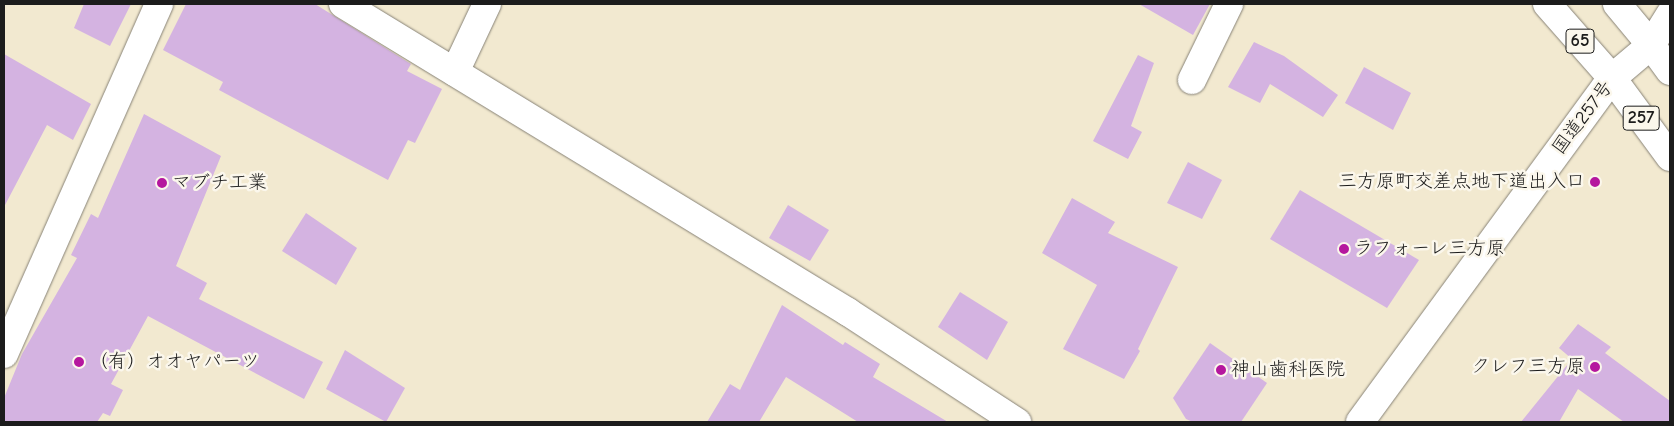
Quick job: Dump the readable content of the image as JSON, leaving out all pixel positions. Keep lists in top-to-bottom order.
{
  "streets": {
    "main road": ["65", "国道257号", "257"]
  },
  "crossings": [
    ["65", "国道257号"],
    ["65", "257"],
    ["国道257号", "257"]
  ],
  "places": [
    "三方原町交差点地下道出入口",
    "マブチ工業",
    "ラフォーレ三方原",
    "（有）オオヤパーツ",
    "クレフ三方原",
    "神山歯科医院"
  ]
}
